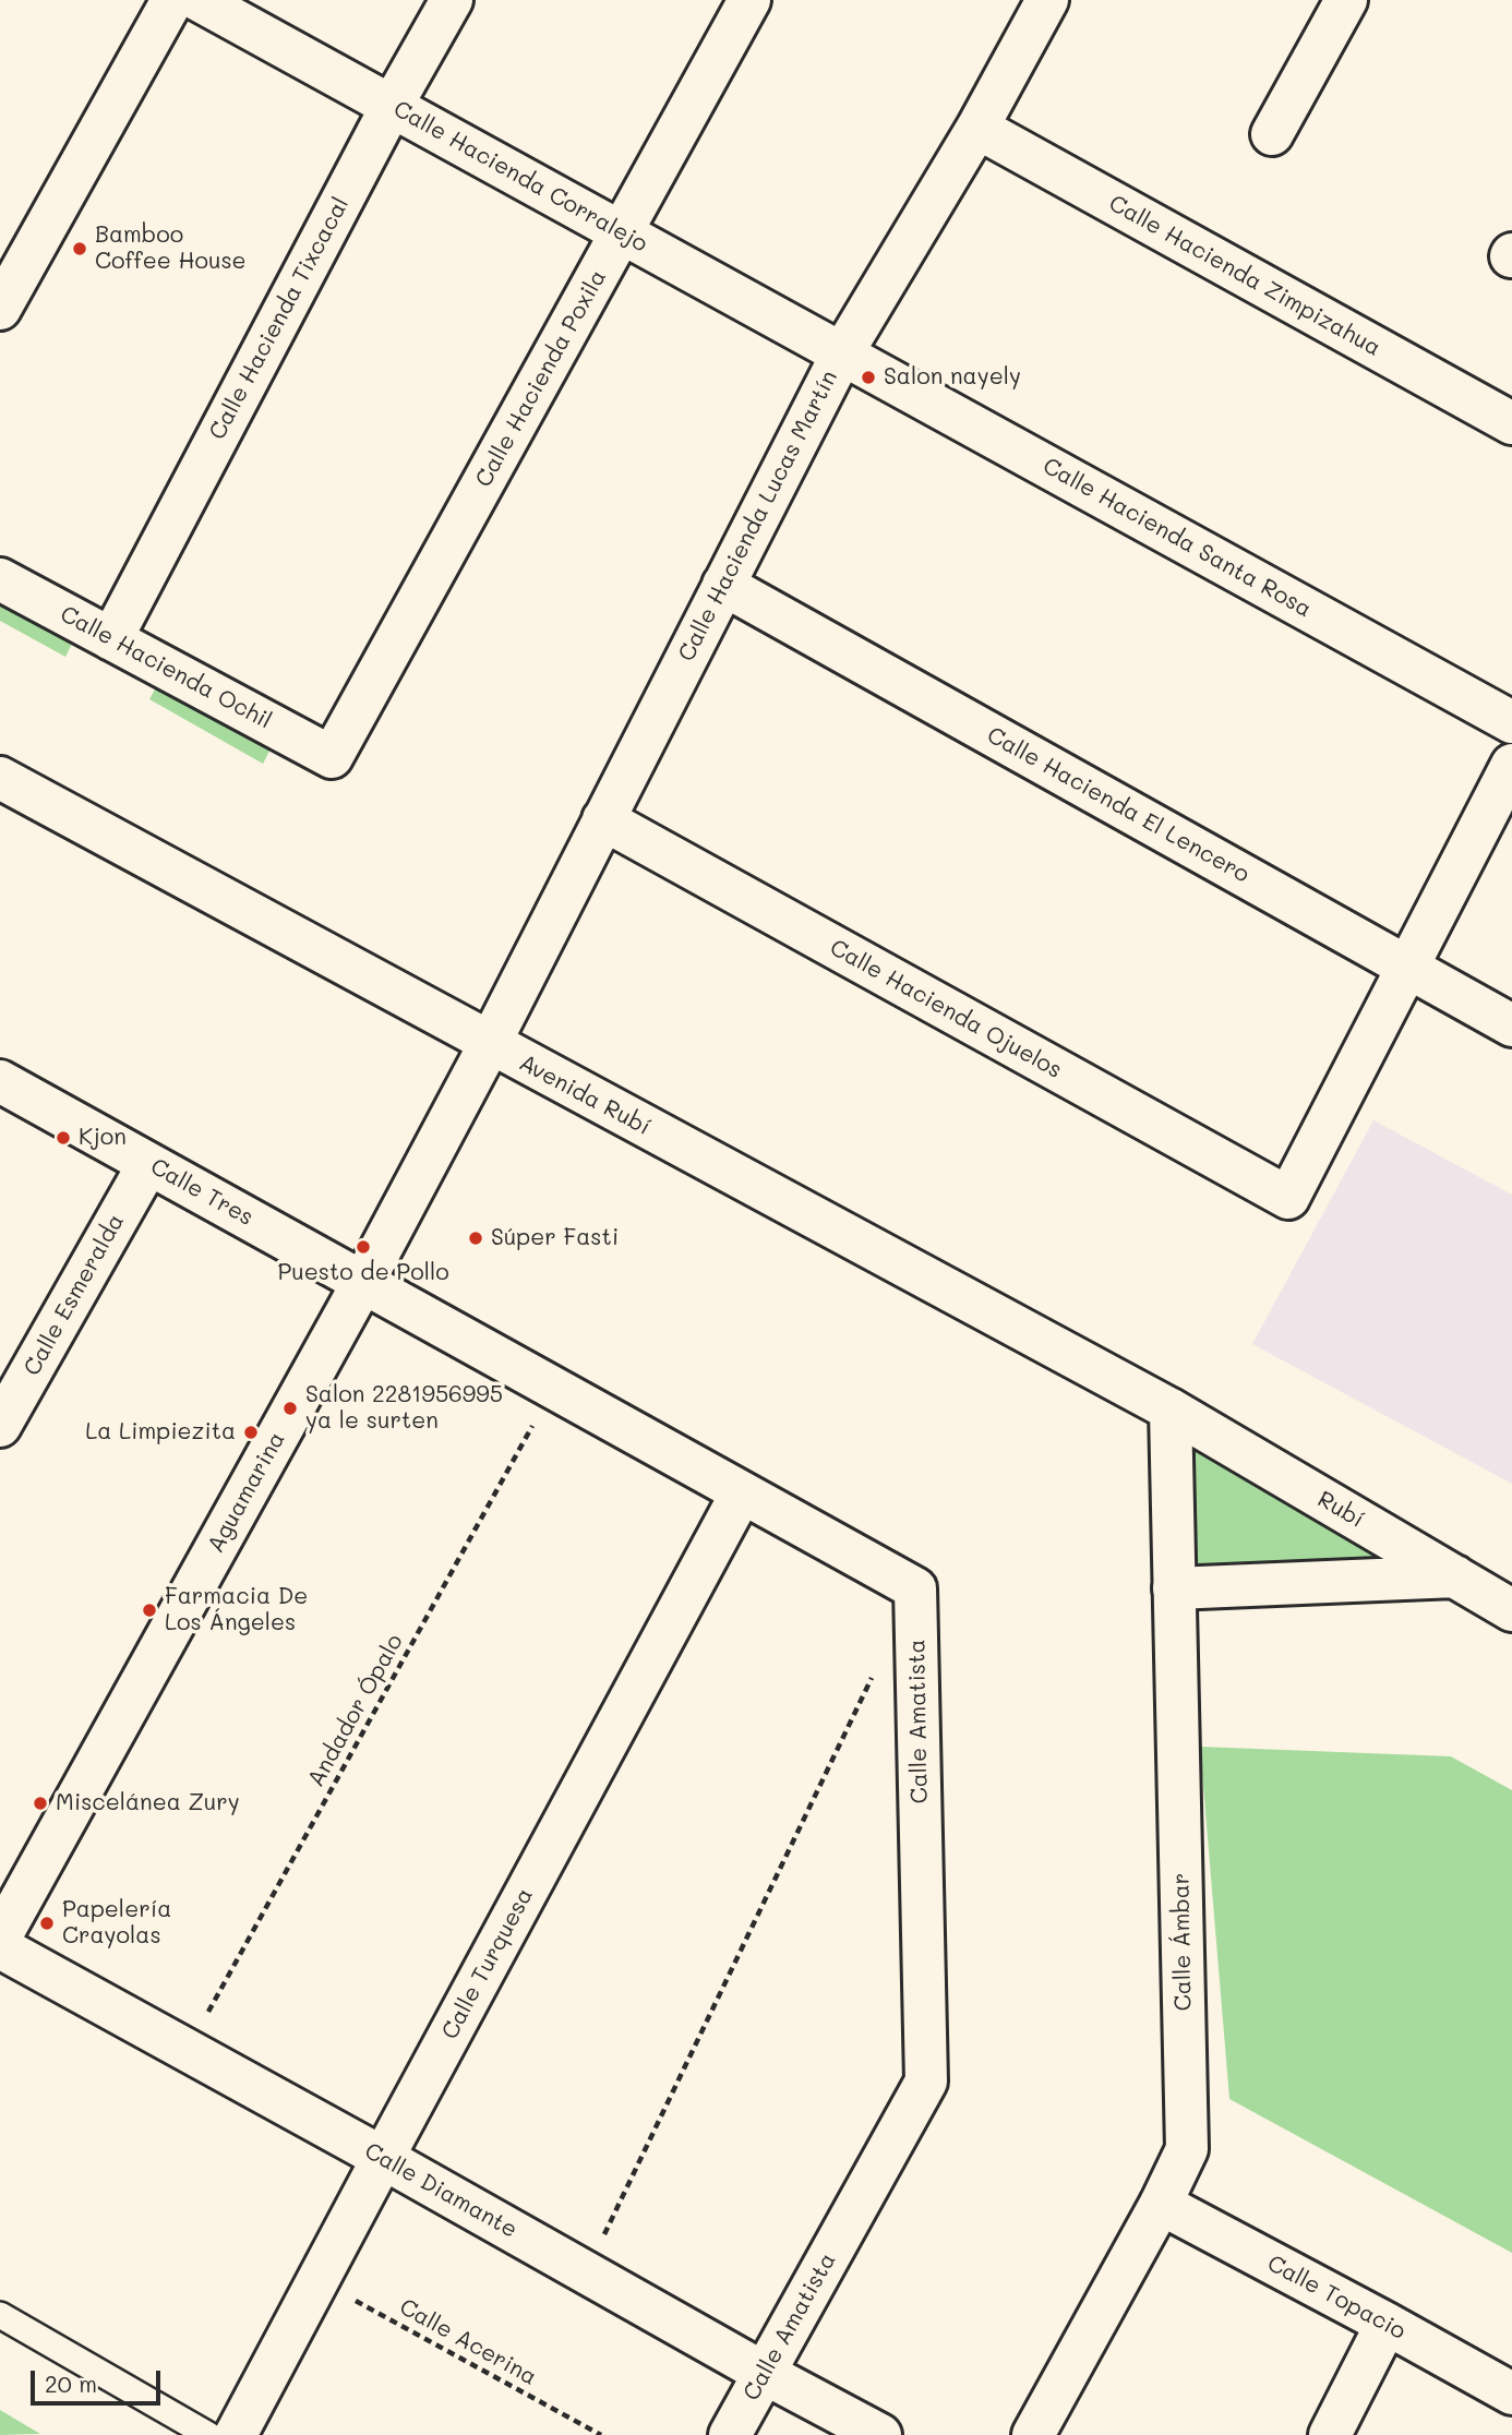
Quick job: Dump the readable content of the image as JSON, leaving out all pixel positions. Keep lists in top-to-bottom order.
{
  "streets": {
    "street": [
      "Calle Hacienda Corralejo",
      "Calle Hacienda Zimpizahua",
      "Calle Hacienda Tixcacal",
      "Calle Hacienda Poxila",
      "Calle Hacienda Lucas Martín",
      "Calle Hacienda Santa Rosa",
      "Calle Hacienda Ochil",
      "Calle Hacienda El Lencero",
      "Calle Hacienda Ojuelos",
      "Avenida Rubí",
      "Calle Tres",
      "Calle Esmeralda",
      "Aguamarina",
      "Rubí",
      "Calle Amatista",
      "Calle Ámbar",
      "Calle Turquesa",
      "Calle Diamante",
      "Calle Topacio"
    ],
    "path": ["Andador Ópalo", "Calle Acerina"]
  },
  "crossings": [
    ["Calle Hacienda Corralejo", "Calle Hacienda Tixcacal"],
    ["Calle Hacienda Corralejo", "Calle Hacienda Poxila"],
    ["Calle Hacienda Corralejo", "Calle Hacienda Lucas Martín"],
    ["Calle Hacienda Corralejo", "Calle Hacienda Santa Rosa"],
    ["Calle Hacienda Zimpizahua", "Calle Hacienda Lucas Martín"],
    ["Calle Hacienda Tixcacal", "Calle Hacienda Ochil"],
    ["Calle Hacienda Poxila", "Calle Hacienda Ochil"],
    ["Calle Hacienda Lucas Martín", "Calle Hacienda Santa Rosa"],
    ["Calle Hacienda Lucas Martín", "Calle Hacienda El Lencero"],
    ["Calle Hacienda Lucas Martín", "Calle Hacienda Ojuelos"],
    ["Calle Hacienda Lucas Martín", "Avenida Rubí"],
    ["Calle Hacienda Lucas Martín", "Aguamarina"],
    ["Calle Hacienda El Lencero", "Calle Hacienda Ojuelos"],
    ["Avenida Rubí", "Aguamarina"],
    ["Avenida Rubí", "Rubí"],
    ["Avenida Rubí", "Calle Ámbar"],
    ["Calle Tres", "Calle Esmeralda"],
    ["Calle Tres", "Aguamarina"],
    ["Calle Tres", "Calle Amatista"],
    ["Aguamarina", "Calle Amatista"],
    ["Rubí", "Calle Ámbar"],
    ["Andador Ópalo", "Calle Amatista"],
    ["Andador Ópalo", "Calle Diamante"],
    ["Calle Amatista", "Calle Turquesa"],
    ["Calle Amatista", "Calle Diamante"],
    ["Calle Ámbar", "Calle Topacio"],
    ["Calle Turquesa", "Calle Diamante"],
    ["Calle Turquesa", "Calle Acerina"]
  ],
  "places": [
    "Bamboo Coffee House",
    "Salon nayely",
    "Kjon",
    "Súper Fasti",
    "Puesto de Pollo",
    "Salon 2281956995 ya le surten",
    "La Limpiezita",
    "Farmacia De Los Ángeles",
    "Miscelánea Zury",
    "Papelería Crayolas"
  ],
  "scale_bar": "20 m"
}
